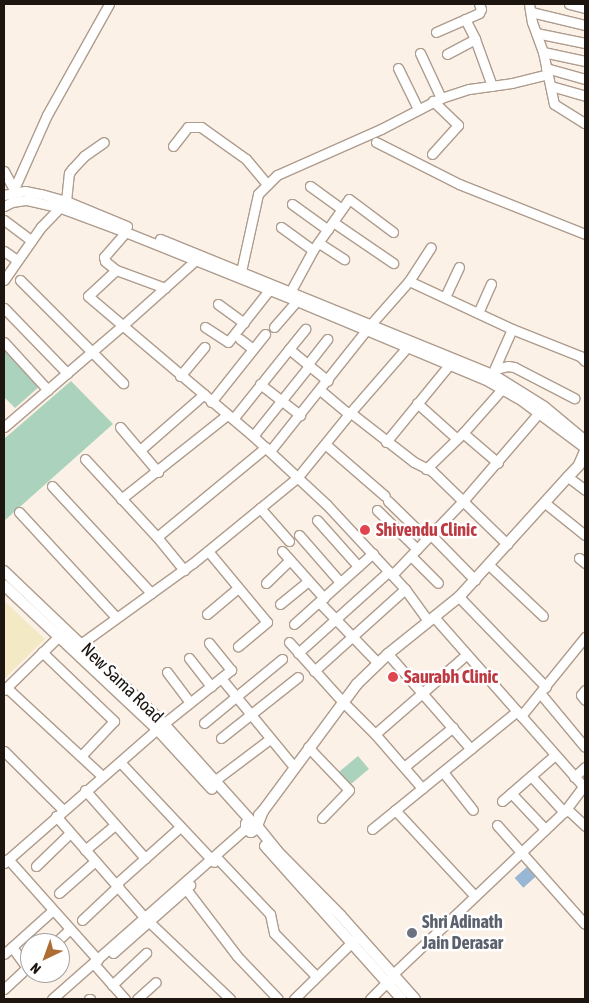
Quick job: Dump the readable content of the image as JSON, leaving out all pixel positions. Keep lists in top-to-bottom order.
{
  "streets": {
    "main road": ["New Sama Road"]
  },
  "places": ["Shivendu Clinic", "Saurabh Clinic", "Shri Adinath Jain Derasar"],
  "north": "bottom left"
}
